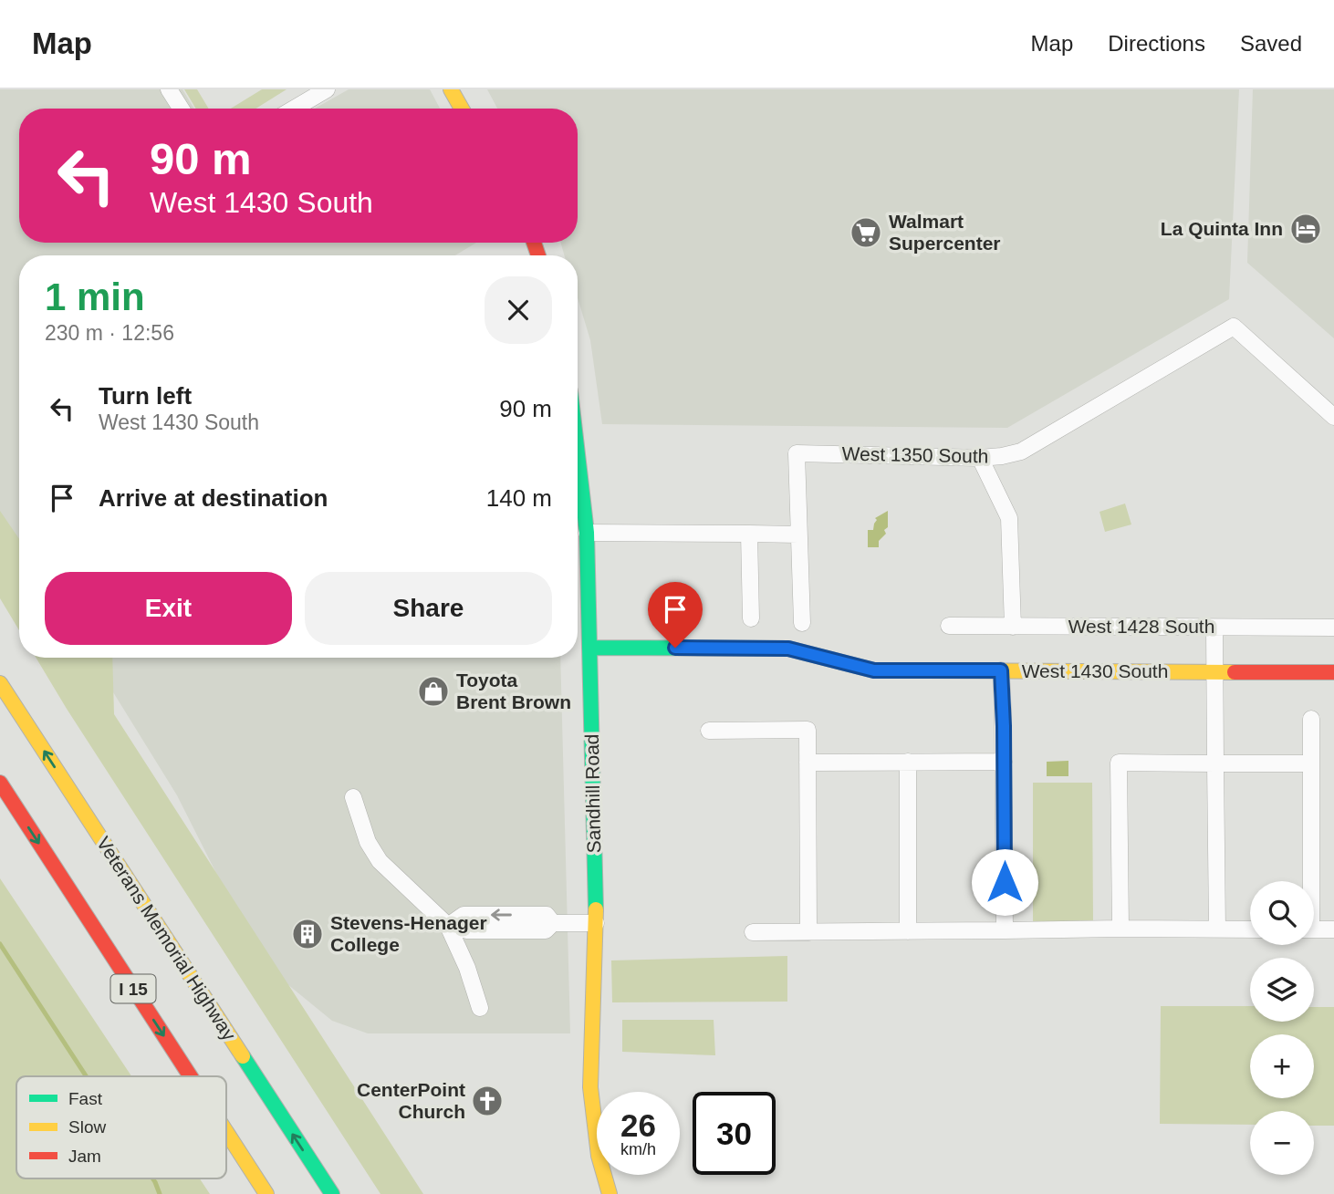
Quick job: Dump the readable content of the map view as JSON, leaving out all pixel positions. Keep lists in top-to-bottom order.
{
  "streets": {
    "main road": [
      "West 1430 South",
      "Sandhill Road",
      "Veterans Memorial Highway",
      "I 15"
    ],
    "street": ["West 1350 South", "West 1428 South"]
  },
  "crossings": [
    ["West 1430 South", "Sandhill Road"]
  ],
  "places": {
    "hotel": ["La Quinta Inn"],
    "supermarket": ["Walmart Supercenter"],
    "shop": ["Toyota Brent Brown"],
    "building": ["Stevens-Henager College"],
    "church": ["CenterPoint Church"]
  },
  "legend": ["Fast", "Slow", "Jam"],
  "page": {
    "header": "Map",
    "nav": ["Map", "Directions", "Saved"],
    "turn": ["90 m", "West 1430 South"],
    "heading": ["1 min", "230 m · 12:56"],
    "list": [
      {
        "name": "Turn left",
        "note": "West 1430 South",
        "value": "90 m"
      },
      {
        "name": "Arrive at destination",
        "value": "140 m"
      }
    ],
    "buttons": ["Exit", "Share"],
    "map_buttons": ["+", "−"],
    "speed": "26 km/h",
    "limit": "30"
  }
}
